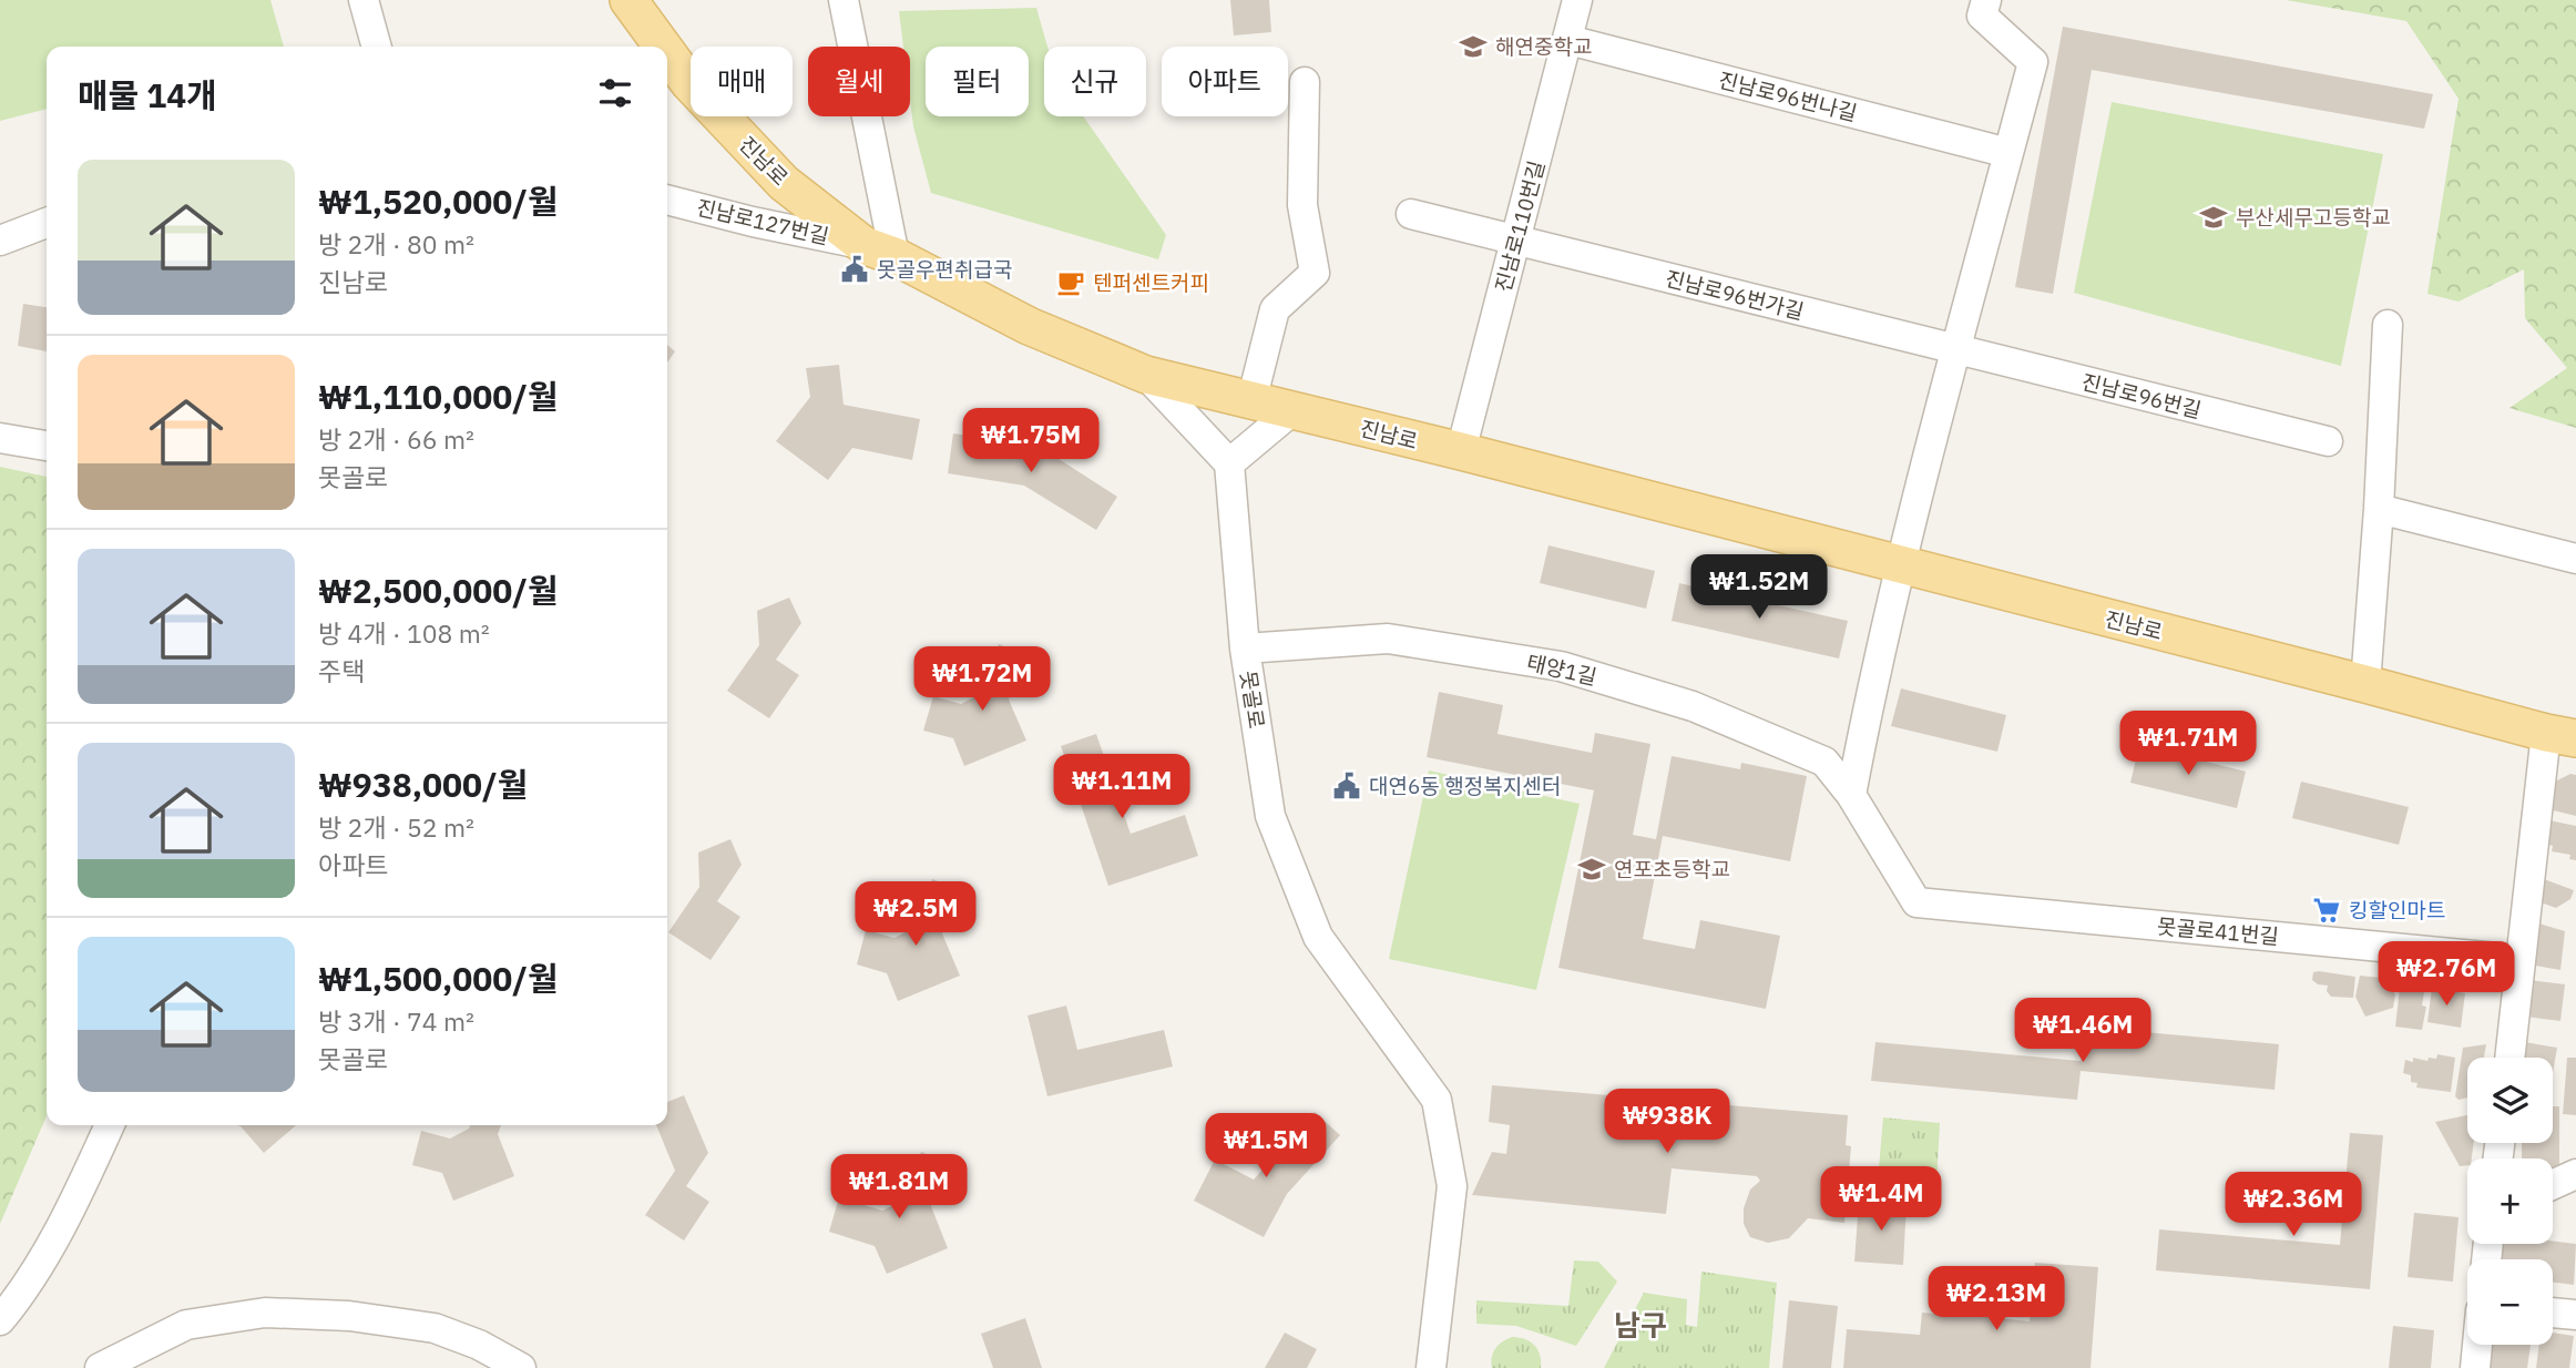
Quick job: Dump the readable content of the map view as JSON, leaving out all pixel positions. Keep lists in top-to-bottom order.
{
  "streets": {
    "main road": ["진남로"],
    "street": [
      "진남로96번나길",
      "진남로127번길",
      "진남로110번길",
      "진남로96번가길",
      "진남로96번길",
      "태양1길",
      "못골로",
      "못골로41번길"
    ]
  },
  "crossings": [
    ["진남로96번나길", "진남로110번길"],
    ["진남로", "진남로127번길"],
    ["진남로", "진남로110번길"],
    ["진남로110번길", "진남로96번가길"],
    ["진남로96번가길", "진남로96번길"],
    ["태양1길", "못골로"],
    ["태양1길", "못골로41번길"]
  ],
  "districts": ["남구"],
  "places": {
    "school or university": ["해연중학교", "부산세무고등학교", "연포초등학교"],
    "public building": ["못골우편취급국", "대연6동 행정복지센터"],
    "cafe": ["텐퍼센트커피"],
    "supermarket": ["킹할인마트"]
  },
  "page": {
    "chip": [
      "매매",
      "월세",
      "필터",
      "신규",
      "아파트"
    ],
    "heading": "매물 14개",
    "list": [
      {
        "name": "₩1,520,000/월",
        "note": "방 2개 · 80 m² · 진남로"
      },
      {
        "name": "₩1,110,000/월",
        "note": "방 2개 · 66 m² · 못골로"
      },
      {
        "name": "₩2,500,000/월",
        "note": "방 4개 · 108 m² · 주택"
      },
      {
        "name": "₩938,000/월",
        "note": "방 2개 · 52 m² · 아파트"
      },
      {
        "name": "₩1,500,000/월",
        "note": "방 3개 · 74 m² · 못골로"
      }
    ],
    "price": [
      "₩1.75M",
      "₩1.52M",
      "₩1.72M",
      "₩1.71M",
      "₩1.11M",
      "₩2.5M",
      "₩2.76M",
      "₩1.46M",
      "₩938K",
      "₩1.5M",
      "₩1.81M",
      "₩1.4M",
      "₩2.36M",
      "₩2.13M"
    ],
    "map_buttons": ["+", "−"]
  }
}
